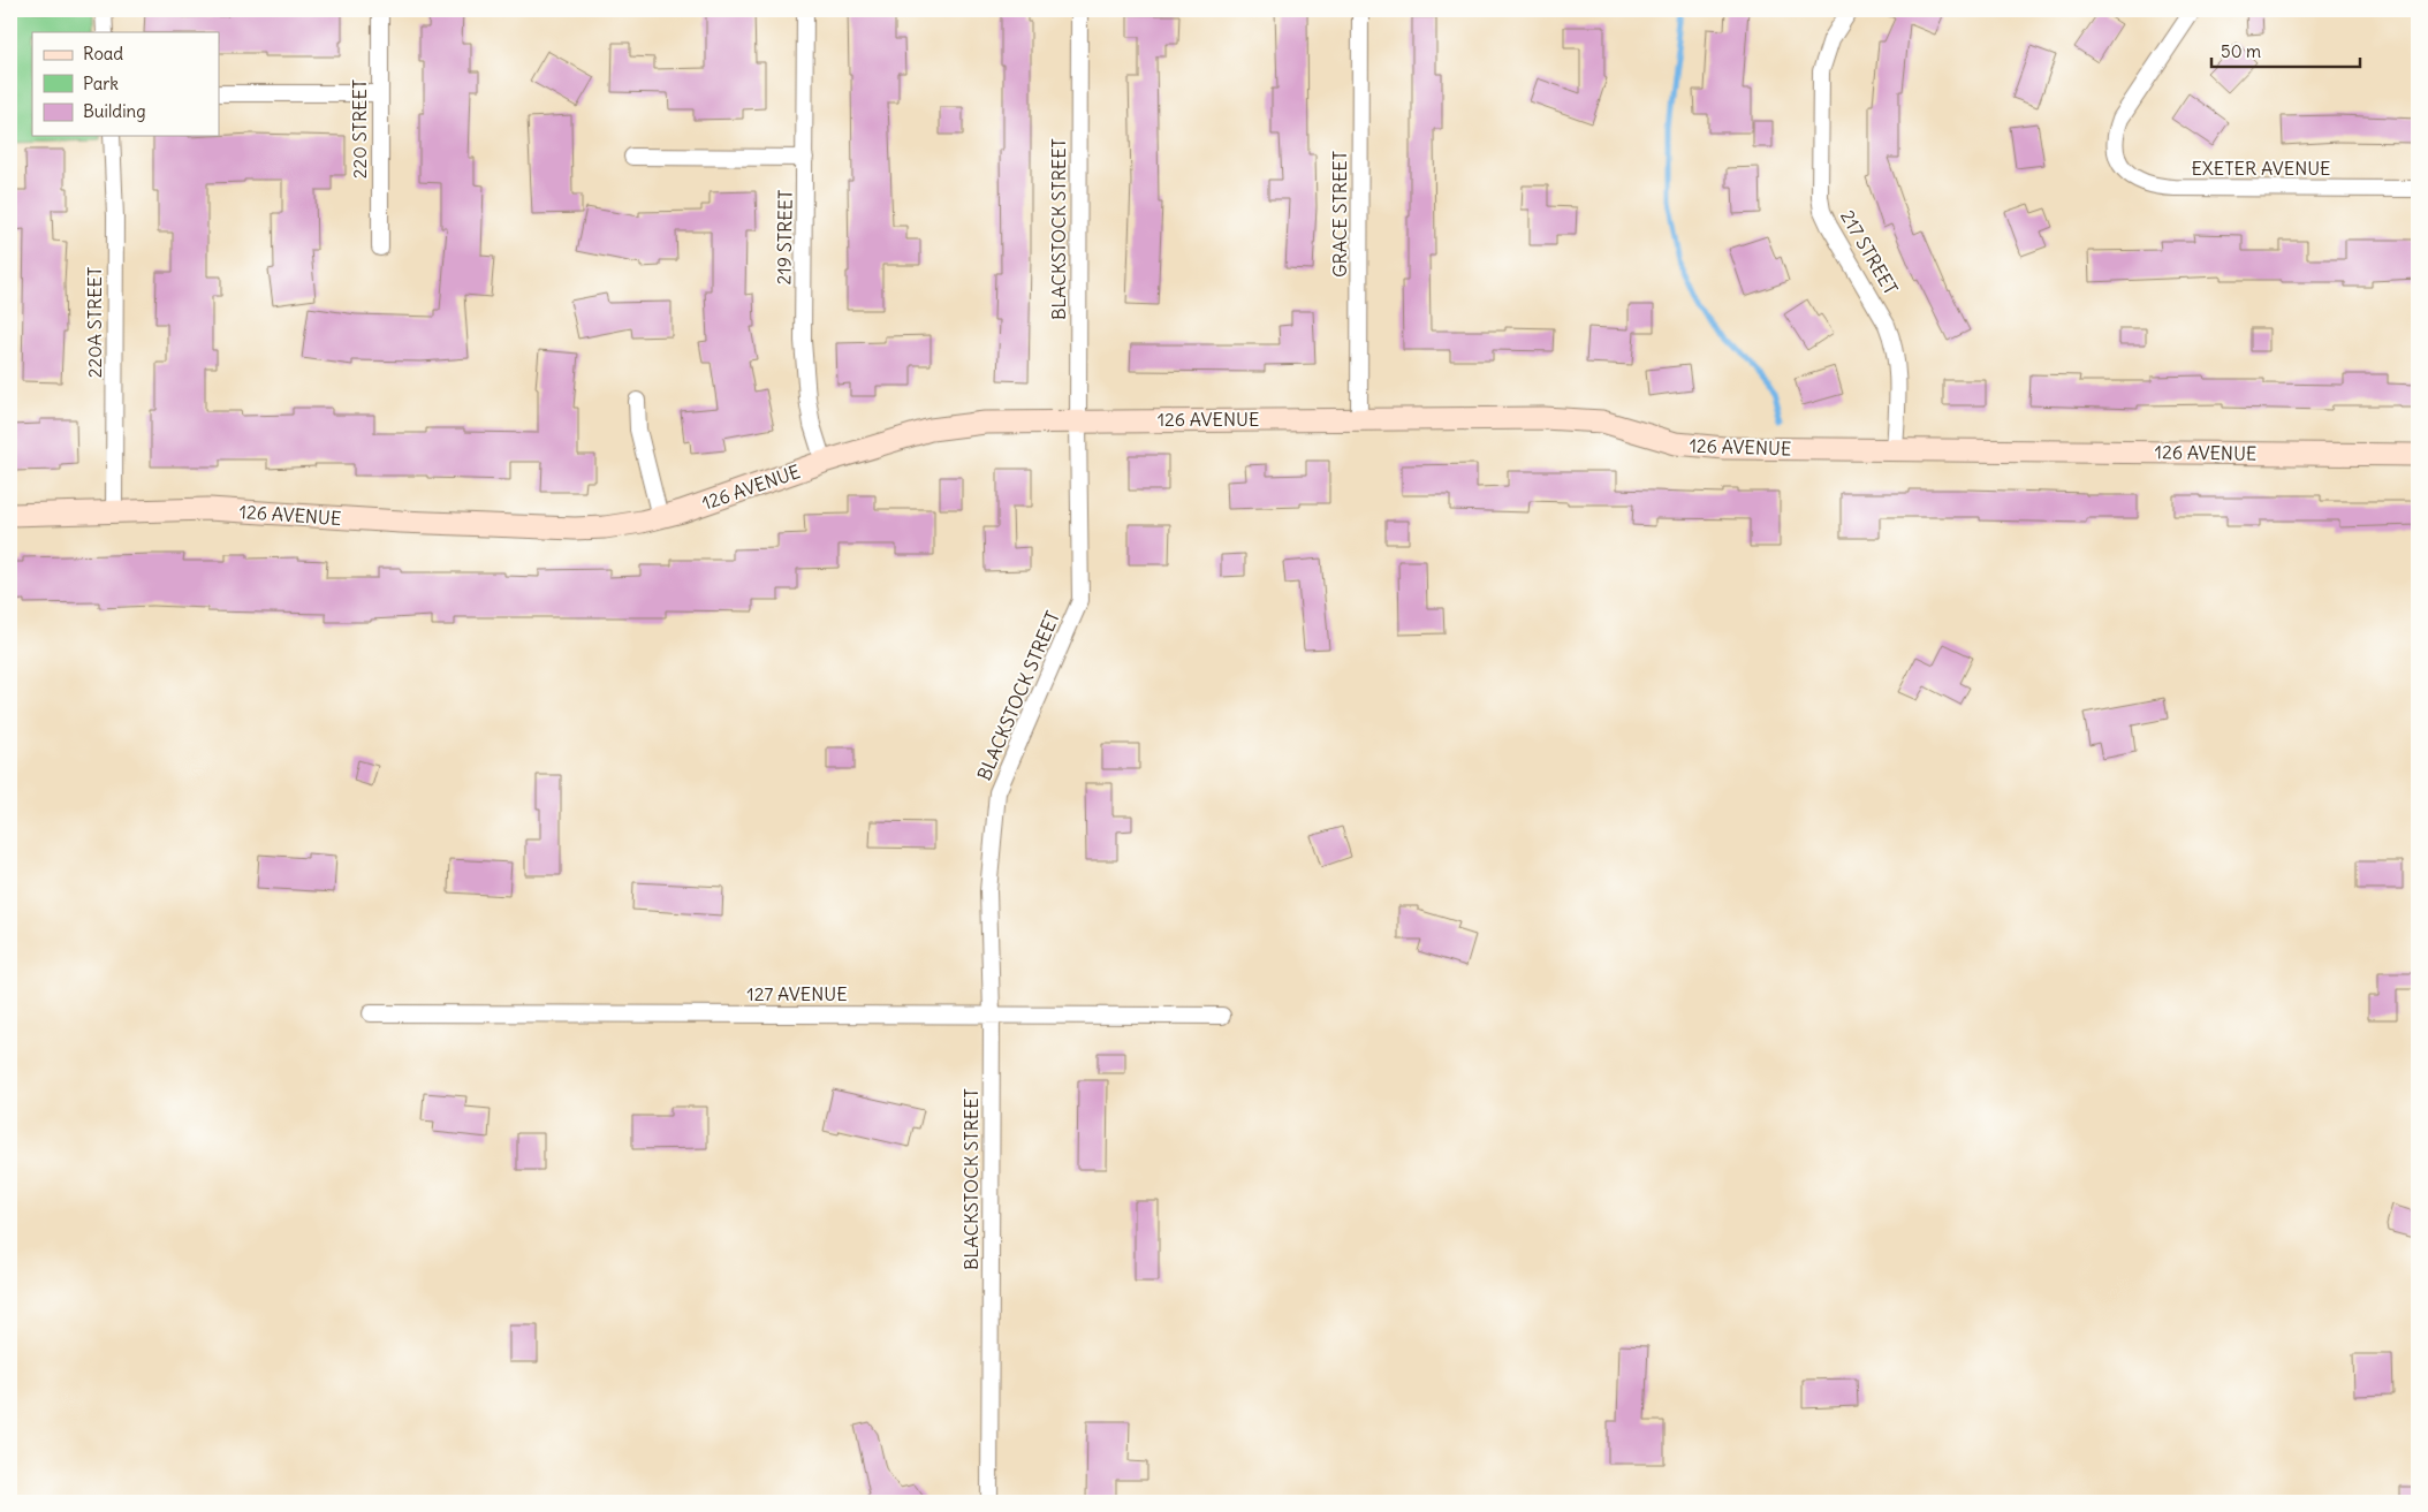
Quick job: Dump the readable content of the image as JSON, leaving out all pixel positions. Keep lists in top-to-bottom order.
{
  "streets": {
    "street": [
      "220 STREET",
      "EXETER AVENUE",
      "GRACE STREET",
      "BLACKSTOCK STREET",
      "219 STREET",
      "217 STREET",
      "220A STREET",
      "126 AVENUE",
      "127 AVENUE"
    ]
  },
  "crossings": [
    ["GRACE STREET", "126 AVENUE"],
    ["BLACKSTOCK STREET", "126 AVENUE"],
    ["BLACKSTOCK STREET", "127 AVENUE"],
    ["219 STREET", "126 AVENUE"],
    ["217 STREET", "126 AVENUE"],
    ["220A STREET", "126 AVENUE"]
  ],
  "legend": ["Road", "Park", "Building"],
  "scale_bar": "50 m"
}
